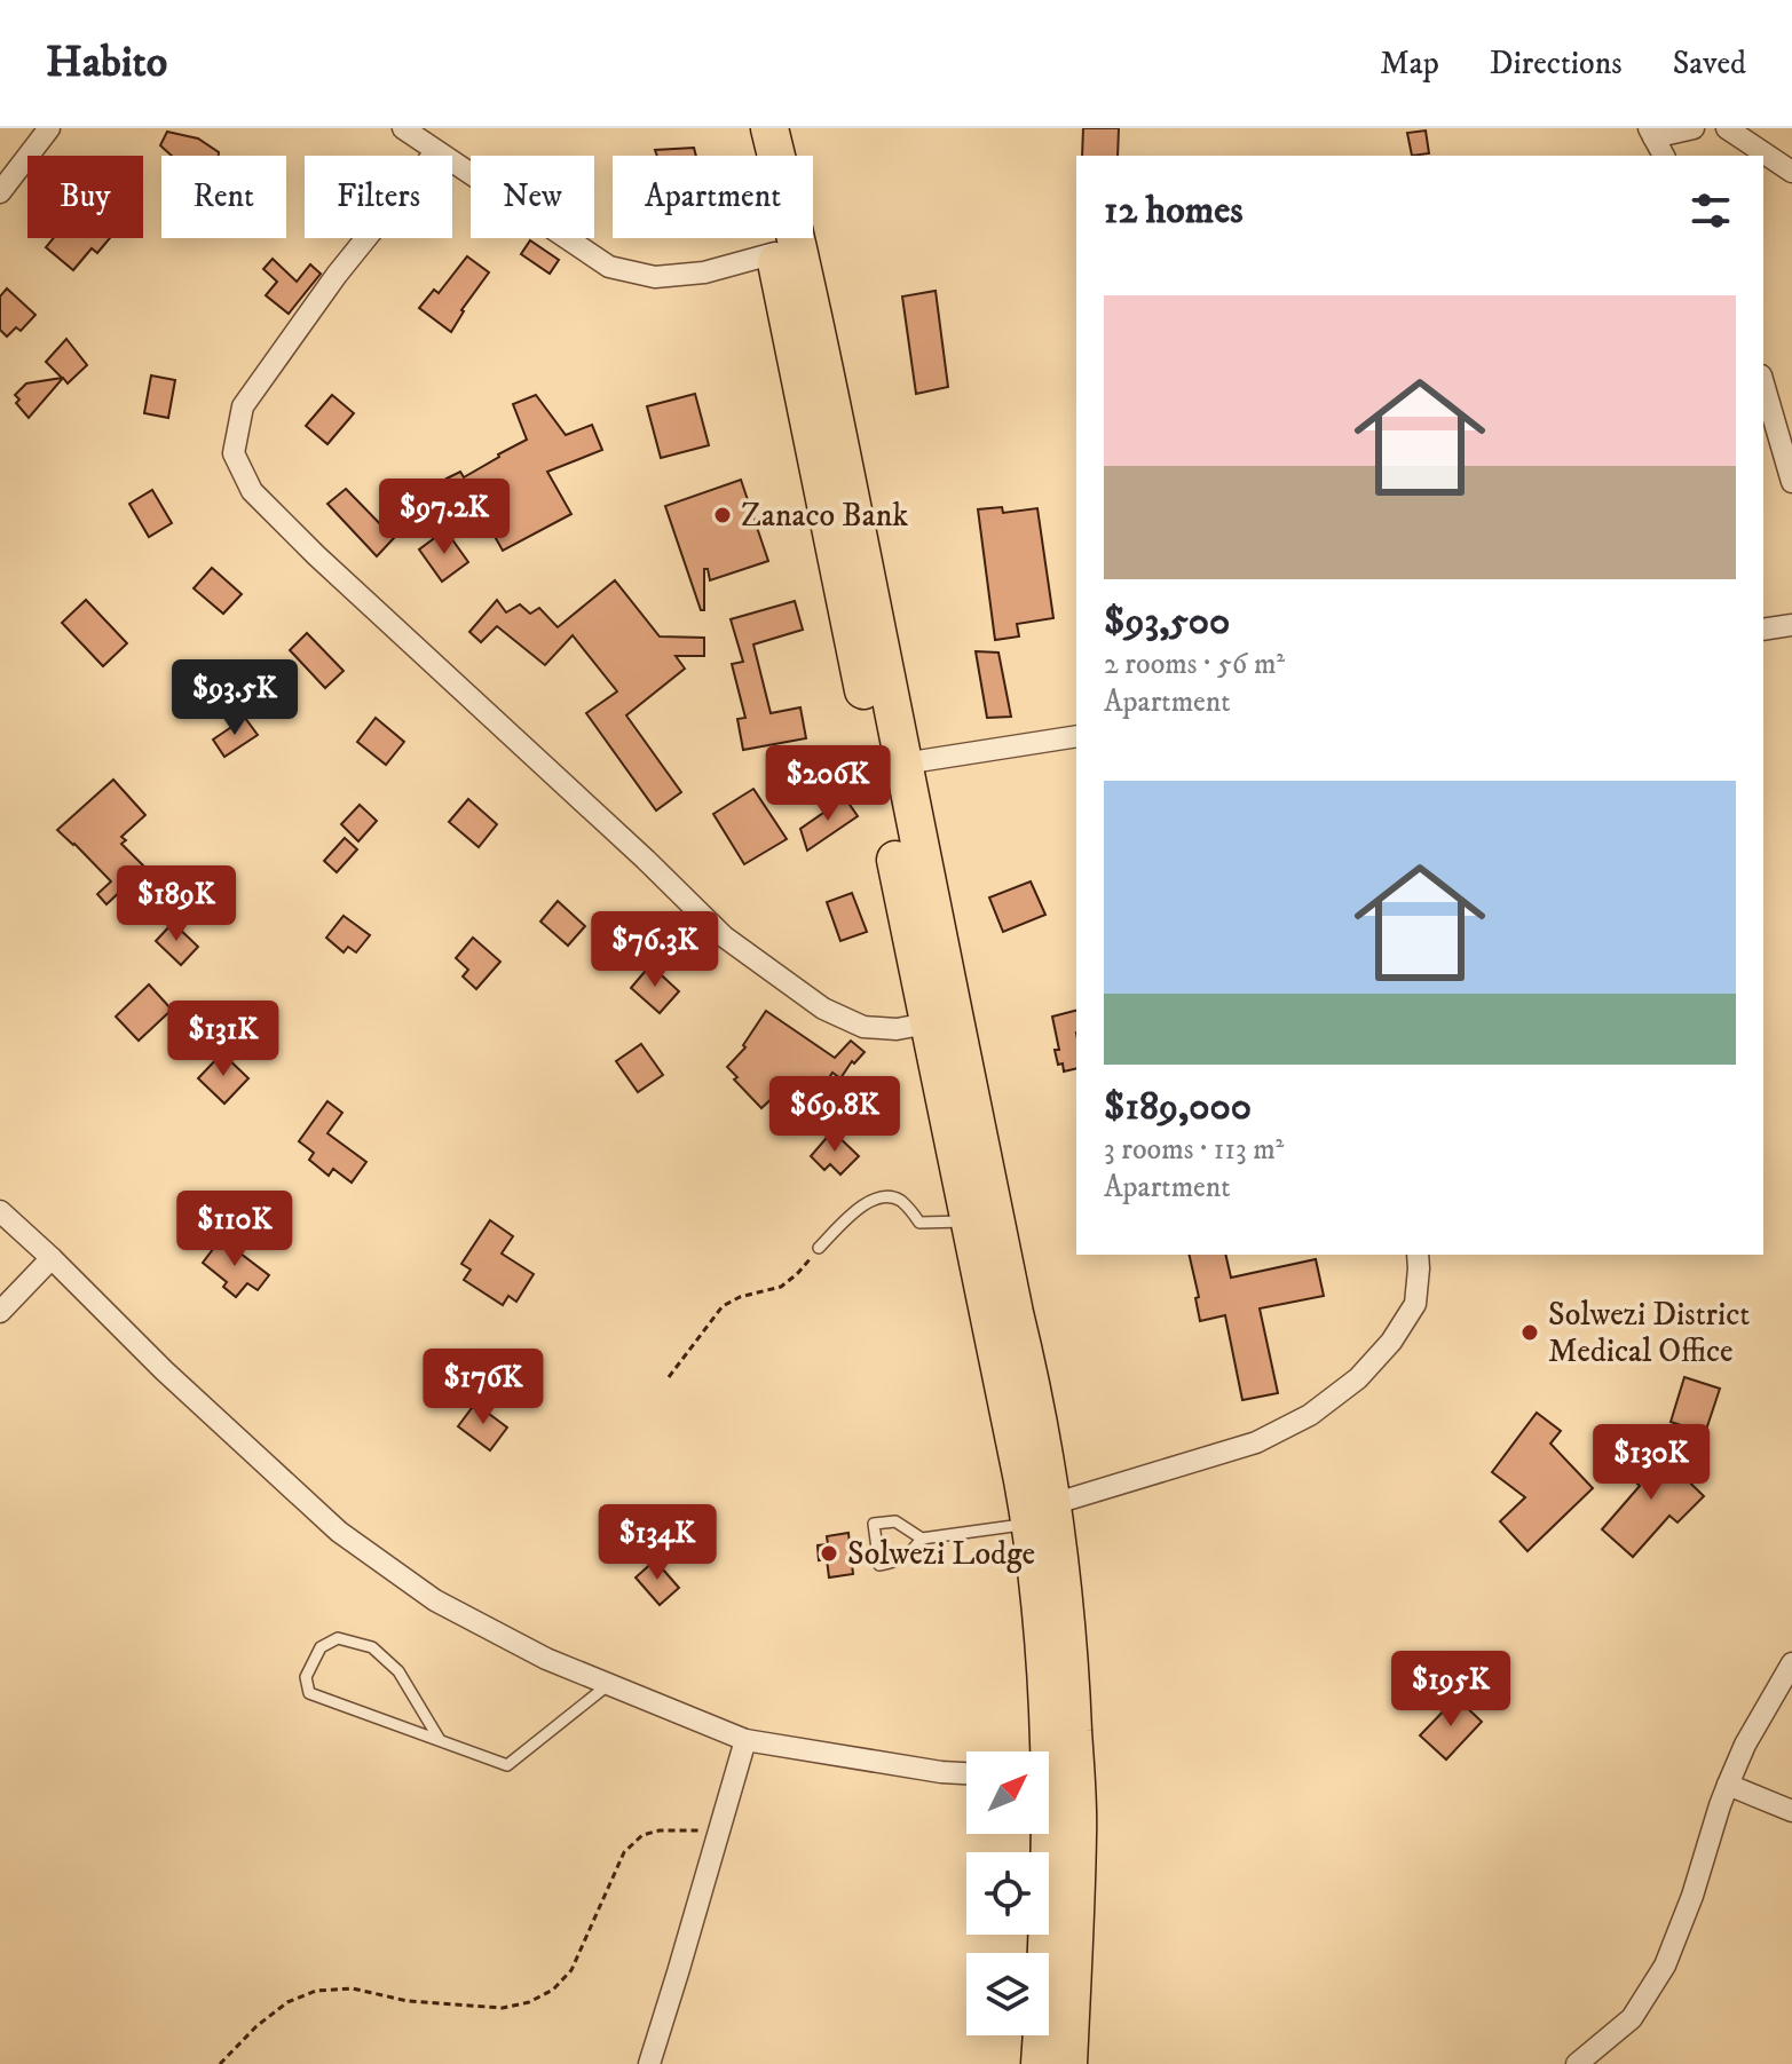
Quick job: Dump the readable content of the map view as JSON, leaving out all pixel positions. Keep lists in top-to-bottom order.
{
  "places": ["Zanaco Bank", "Solwezi District Medical Office", "Solwezi Lodge"],
  "north": "top right",
  "page": {
    "header": "Habito",
    "nav": ["Map", "Directions", "Saved"],
    "chip": [
      "Buy",
      "Rent",
      "Filters",
      "New",
      "Apartment"
    ],
    "heading": "12 homes",
    "list": [
      {
        "name": "$93,500",
        "note": "2 rooms · 56 m² · Apartment"
      },
      {
        "name": "$189,000",
        "note": "3 rooms · 113 m² · Apartment"
      }
    ],
    "price": [
      "$97.2K",
      "$93.5K",
      "$206K",
      "$189K",
      "$76.3K",
      "$131K",
      "$69.8K",
      "$110K",
      "$176K",
      "$130K",
      "$134K",
      "$195K"
    ]
  }
}
